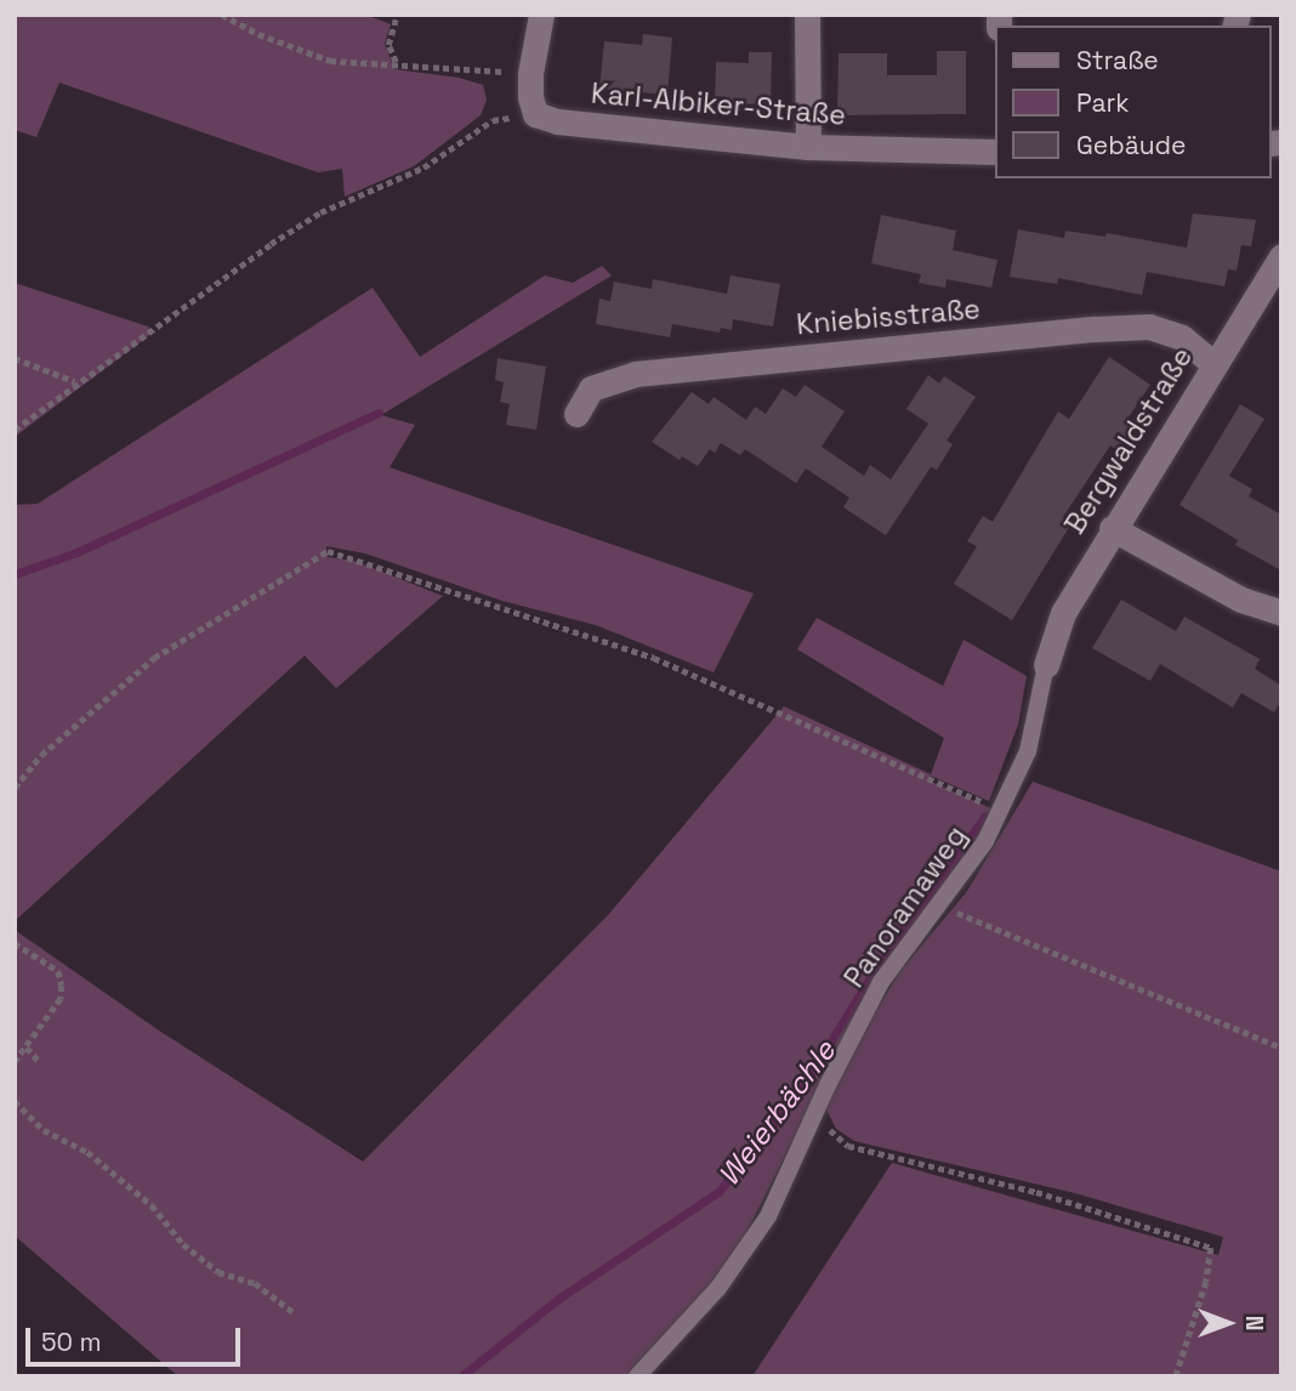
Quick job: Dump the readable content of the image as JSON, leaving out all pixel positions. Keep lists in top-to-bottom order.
{
  "streets": {
    "street": ["Karl-Albiker-Straße", "Kniebisstraße", "Bergwaldstraße"],
    "lane": ["Panoramaweg"]
  },
  "crossings": [
    ["Kniebisstraße", "Bergwaldstraße"],
    ["Bergwaldstraße", "Panoramaweg"]
  ],
  "water": ["Weierbächle"],
  "legend": ["Straße", "Park", "Gebäude"],
  "scale_bar": "50 m",
  "north": "right"
}
